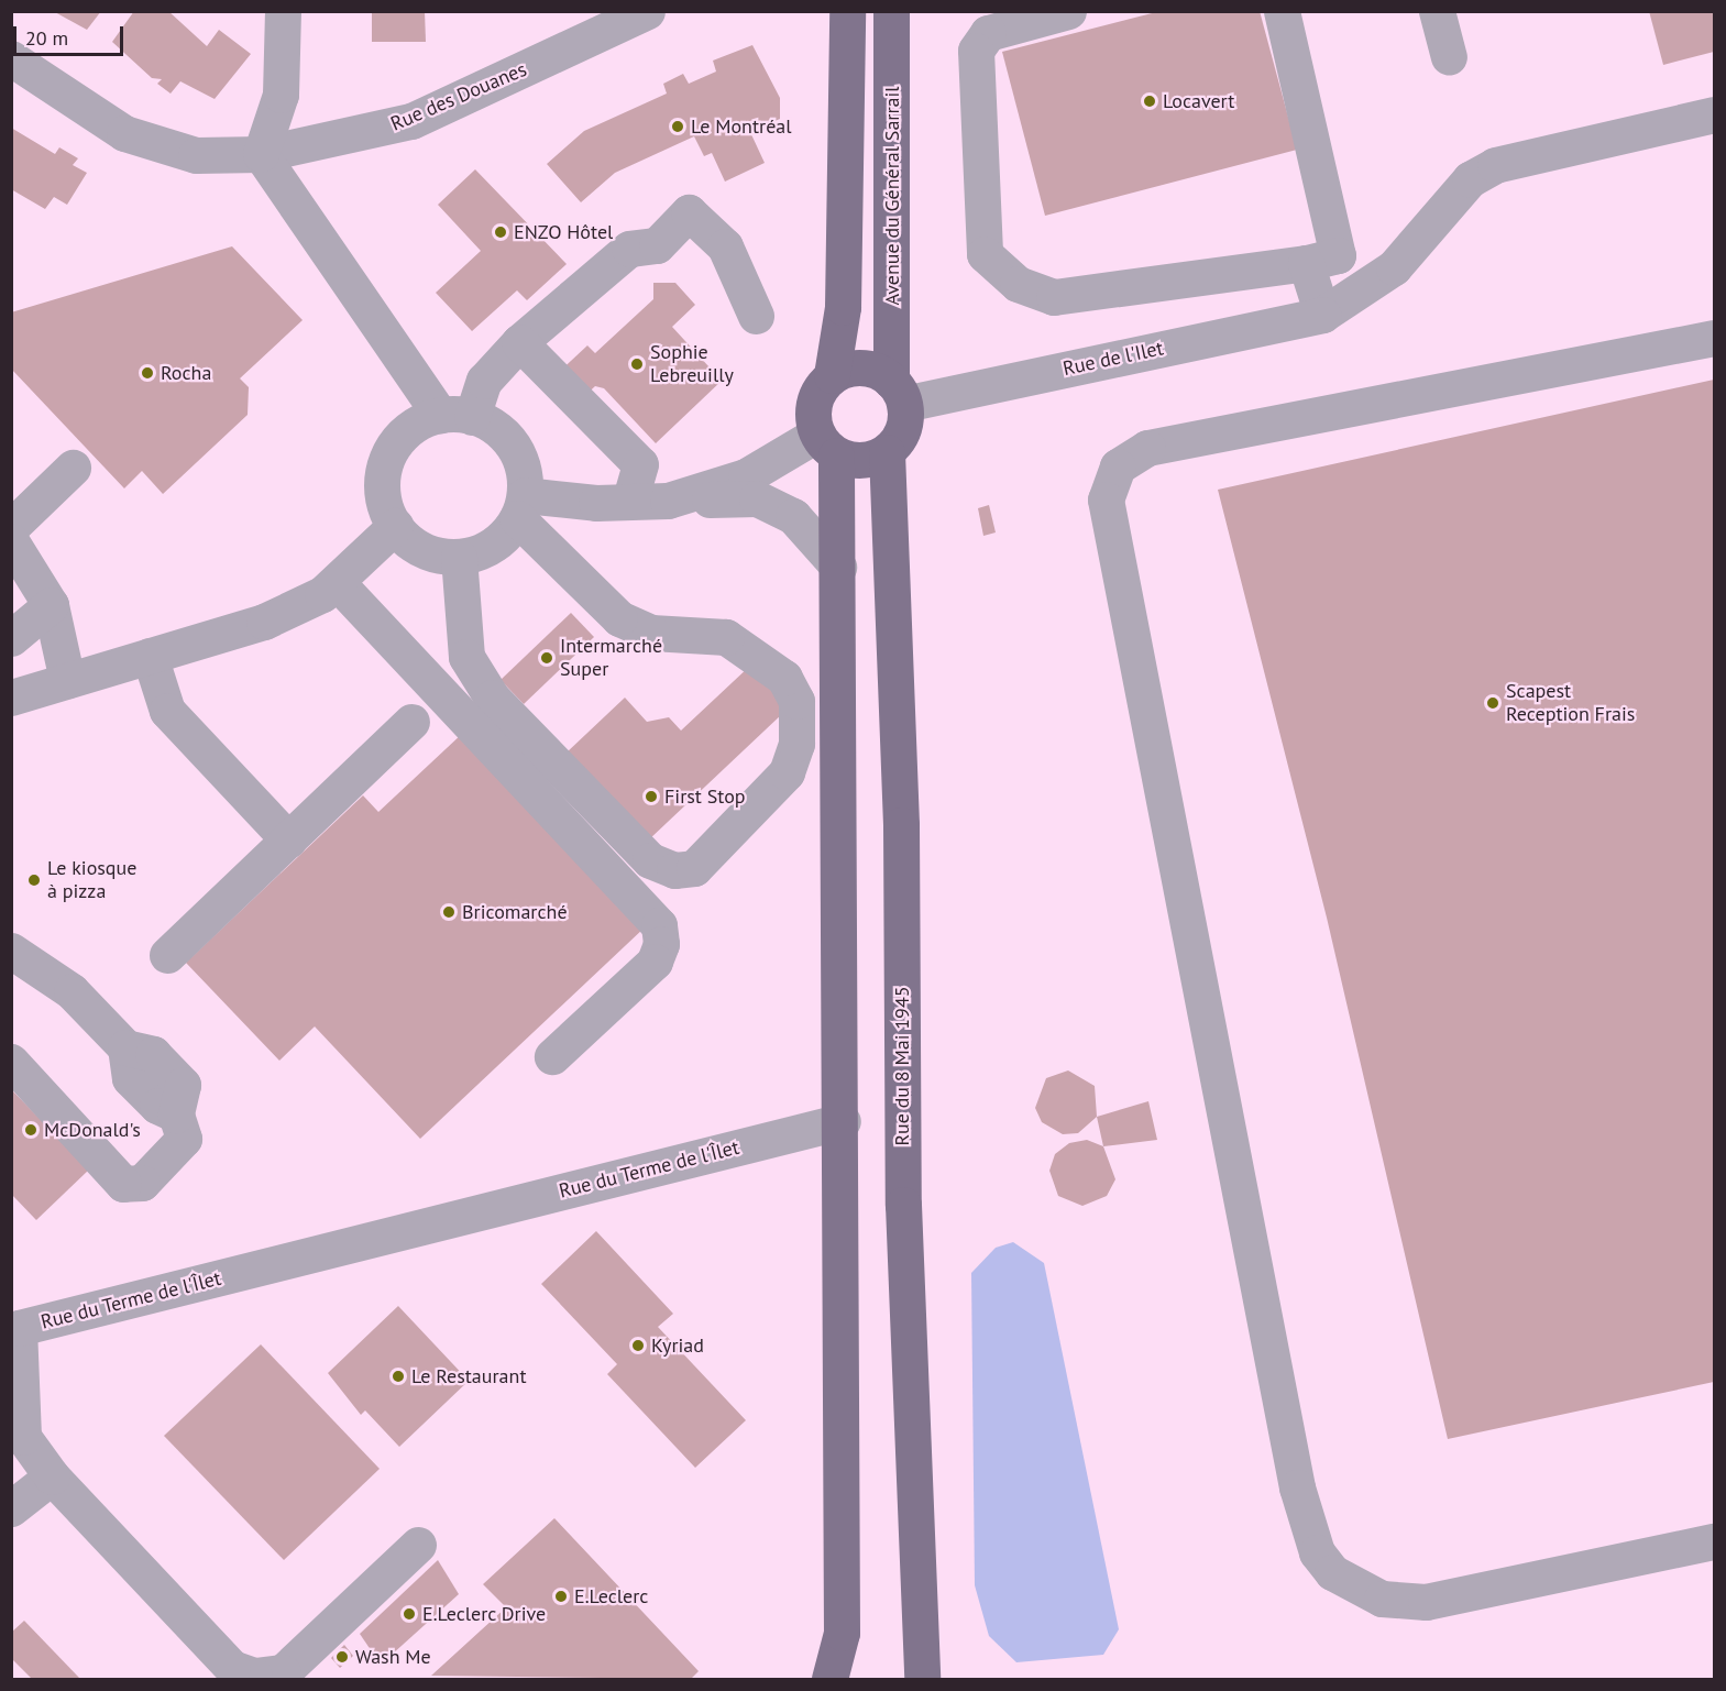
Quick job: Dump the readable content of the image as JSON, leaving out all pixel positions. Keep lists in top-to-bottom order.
{
  "streets": {
    "main road": ["Avenue du Général Sarrail", "Rue du 8 Mai 1945"],
    "street": ["Rue des Douanes", "Rue de l'Ilet", "Rue du Terme de l'Îlet"]
  },
  "crossings": [
    ["Avenue du Général Sarrail", "Rue de l'Ilet"],
    ["Avenue du Général Sarrail", "Rue du 8 Mai 1945"],
    ["Rue de l'Ilet", "Rue du 8 Mai 1945"]
  ],
  "places": [
    "Locavert",
    "Le Montréal",
    "ENZO Hôtel",
    "Sophie Lebreuilly",
    "Rocha",
    "Intermarché Super",
    "Scapest Reception Frais",
    "First Stop",
    "Le kiosque à pizza",
    "Bricomarché",
    "McDonald's",
    "Kyriad",
    "Le Restaurant",
    "E.Leclerc",
    "E.Leclerc Drive",
    "Wash Me"
  ],
  "scale_bar": "20 m"
}
